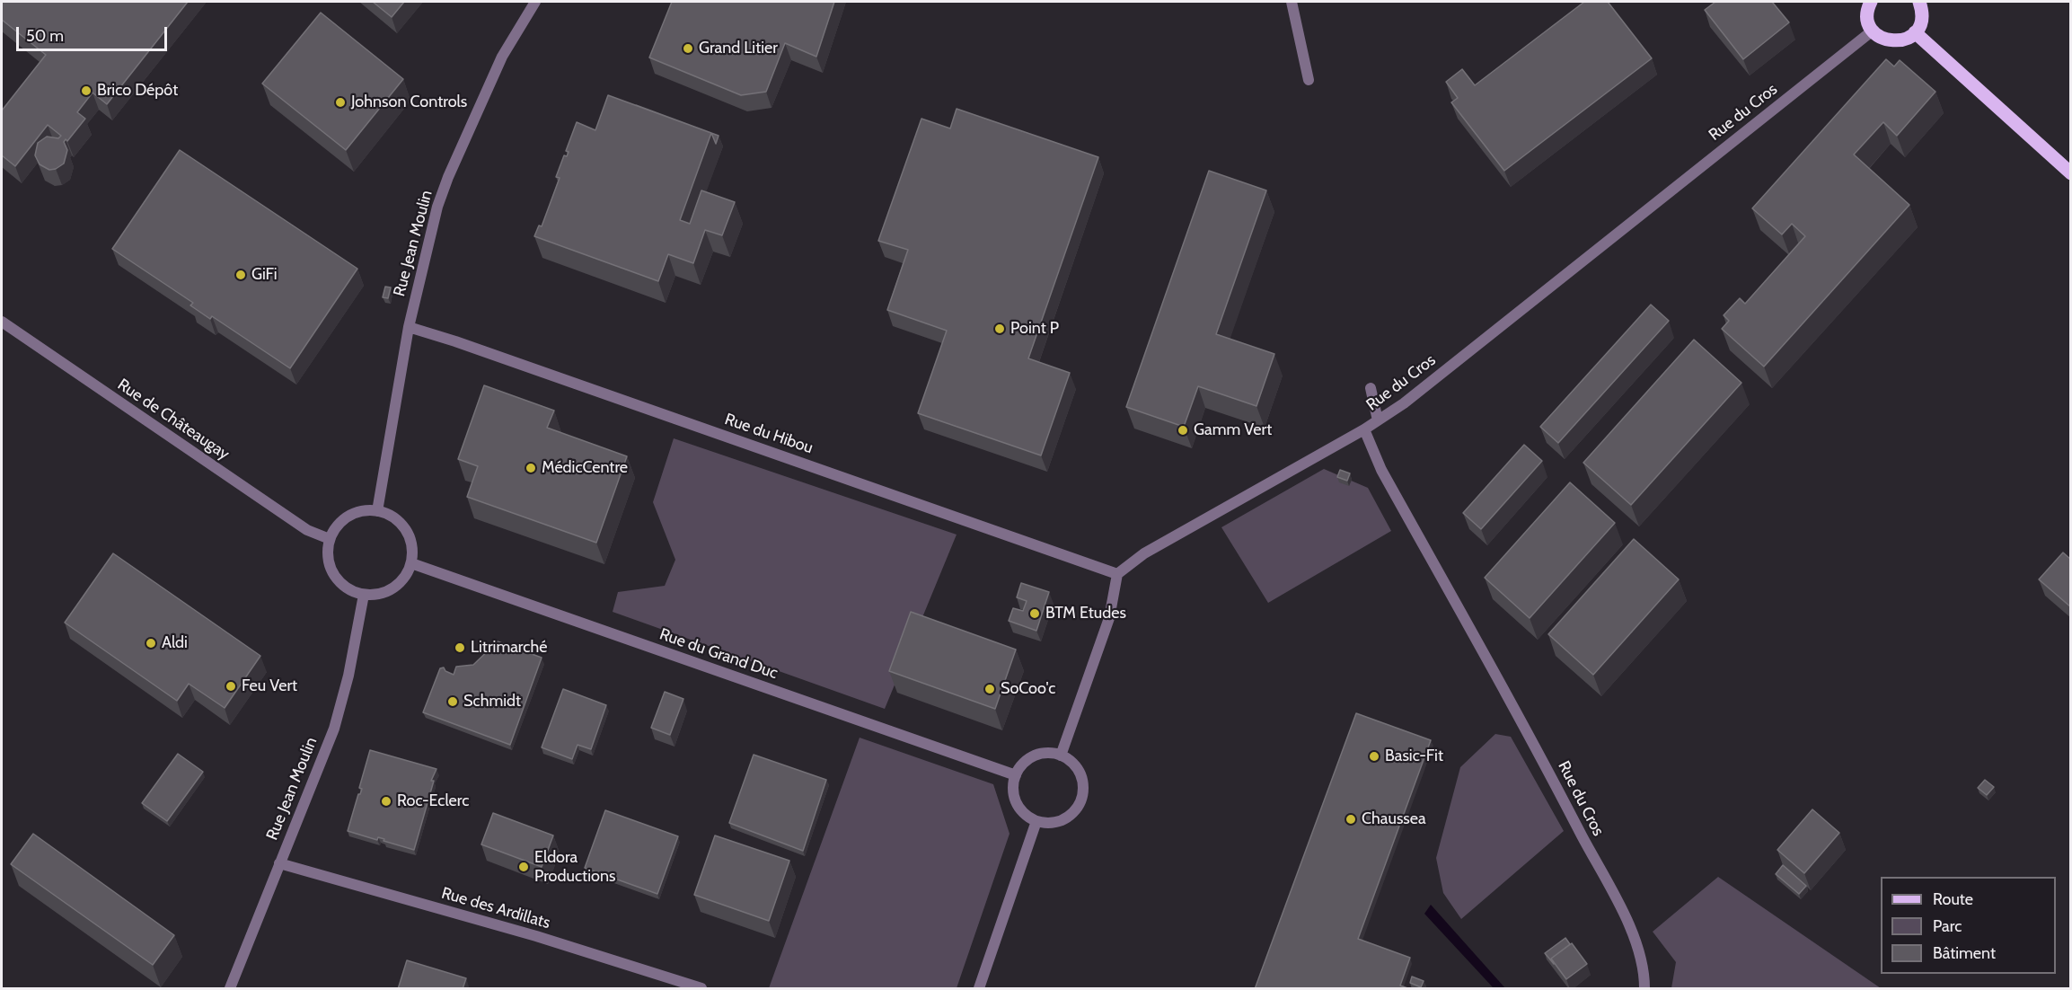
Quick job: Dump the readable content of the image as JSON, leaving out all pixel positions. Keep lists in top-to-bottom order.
{
  "streets": {
    "street": [
      "Rue du Cros",
      "Rue Jean Moulin",
      "Rue de Châteaugay",
      "Rue du Hibou",
      "Rue du Grand Duc",
      "Rue des Ardillats"
    ]
  },
  "crossings": [
    ["Rue Jean Moulin", "Rue de Châteaugay"],
    ["Rue Jean Moulin", "Rue du Hibou"],
    ["Rue Jean Moulin", "Rue du Grand Duc"],
    ["Rue Jean Moulin", "Rue des Ardillats"],
    ["Rue de Châteaugay", "Rue du Grand Duc"]
  ],
  "places": [
    "Grand Litier",
    "Brico Dépôt",
    "Johnson Controls",
    "GiFi",
    "Point P",
    "Gamm Vert",
    "MédicCentre",
    "BTM Etudes",
    "Aldi",
    "Litrimarché",
    "Feu Vert",
    "SoCoo'c",
    "Schmidt",
    "Basic-Fit",
    "Roc-Eclerc",
    "Chaussea",
    "Eldora Productions"
  ],
  "legend": ["Route", "Parc", "Bâtiment"],
  "scale_bar": "50 m"
}
